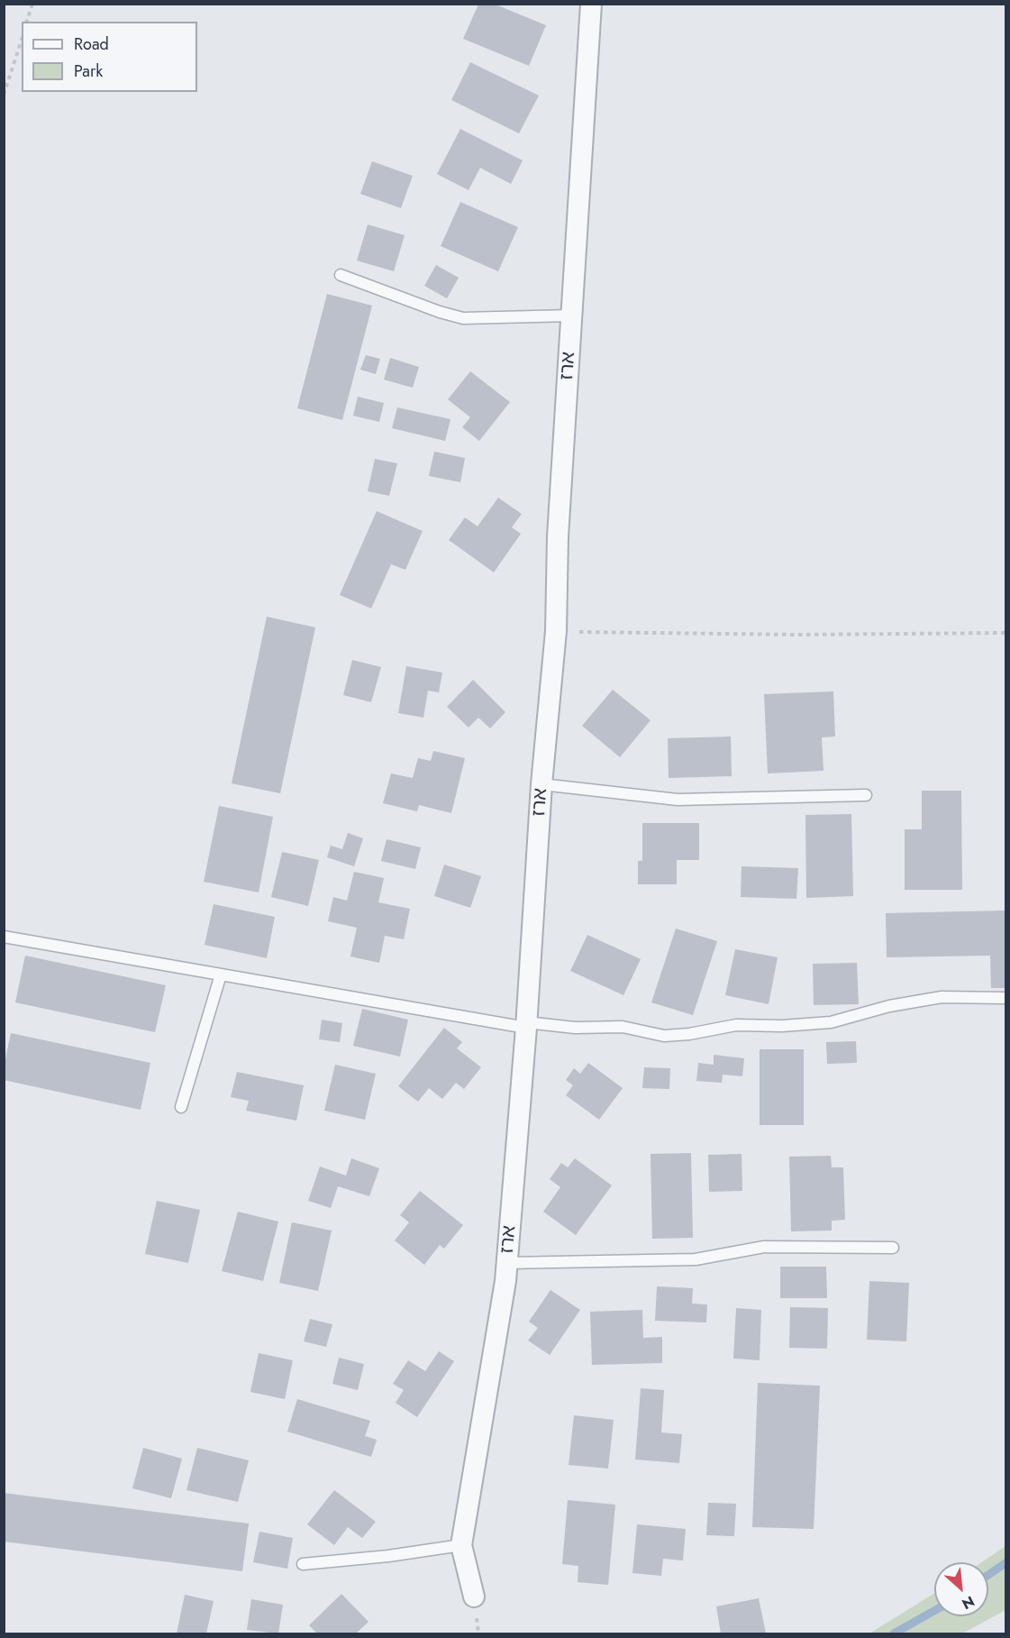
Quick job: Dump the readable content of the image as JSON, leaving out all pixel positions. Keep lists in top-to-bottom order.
{
  "streets": {
    "street": ["ארז"]
  },
  "legend": ["Road", "Park"],
  "north": "bottom right"
}
